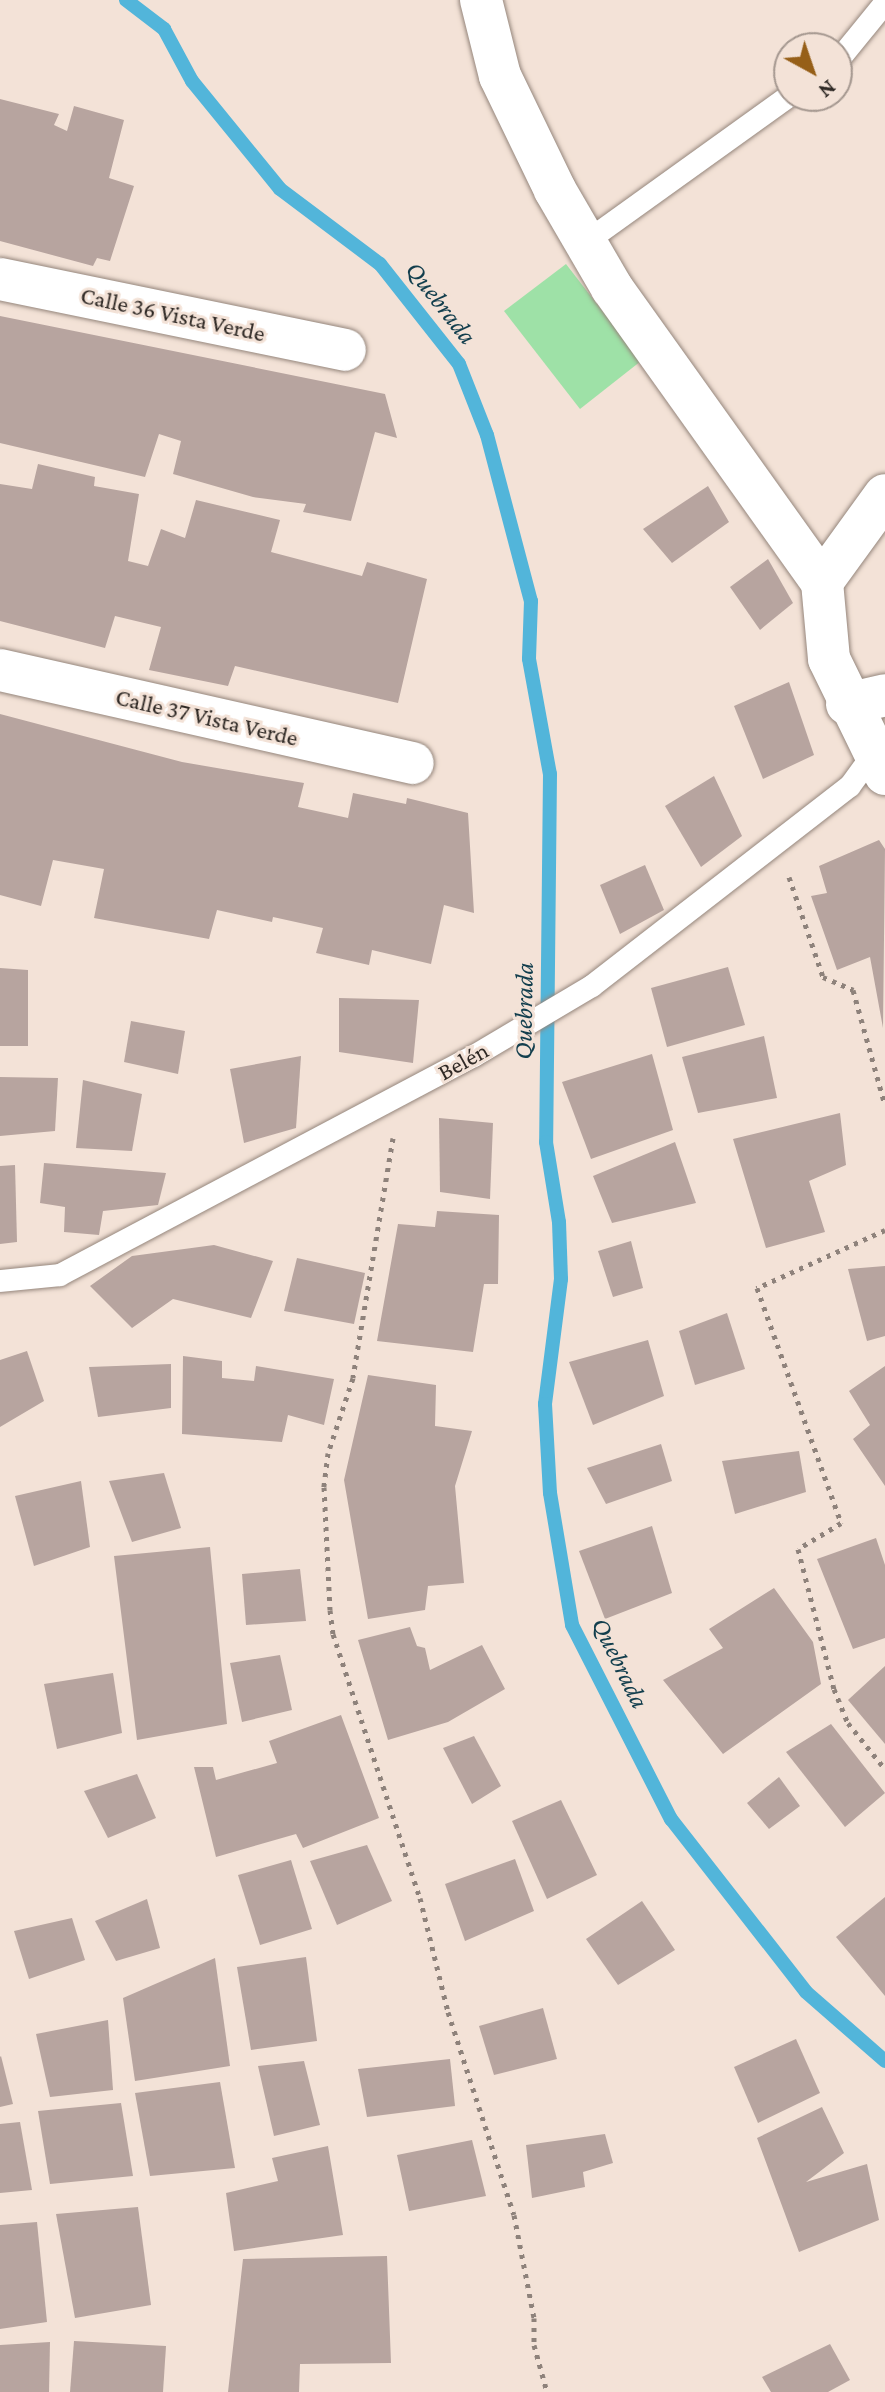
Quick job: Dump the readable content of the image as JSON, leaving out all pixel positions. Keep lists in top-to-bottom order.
{
  "streets": {
    "street": ["Calle 36 Vista Verde", "Calle 37 Vista Verde"],
    "lane": ["Belén"]
  },
  "water": ["Quebrada"],
  "north": "bottom right"
}
